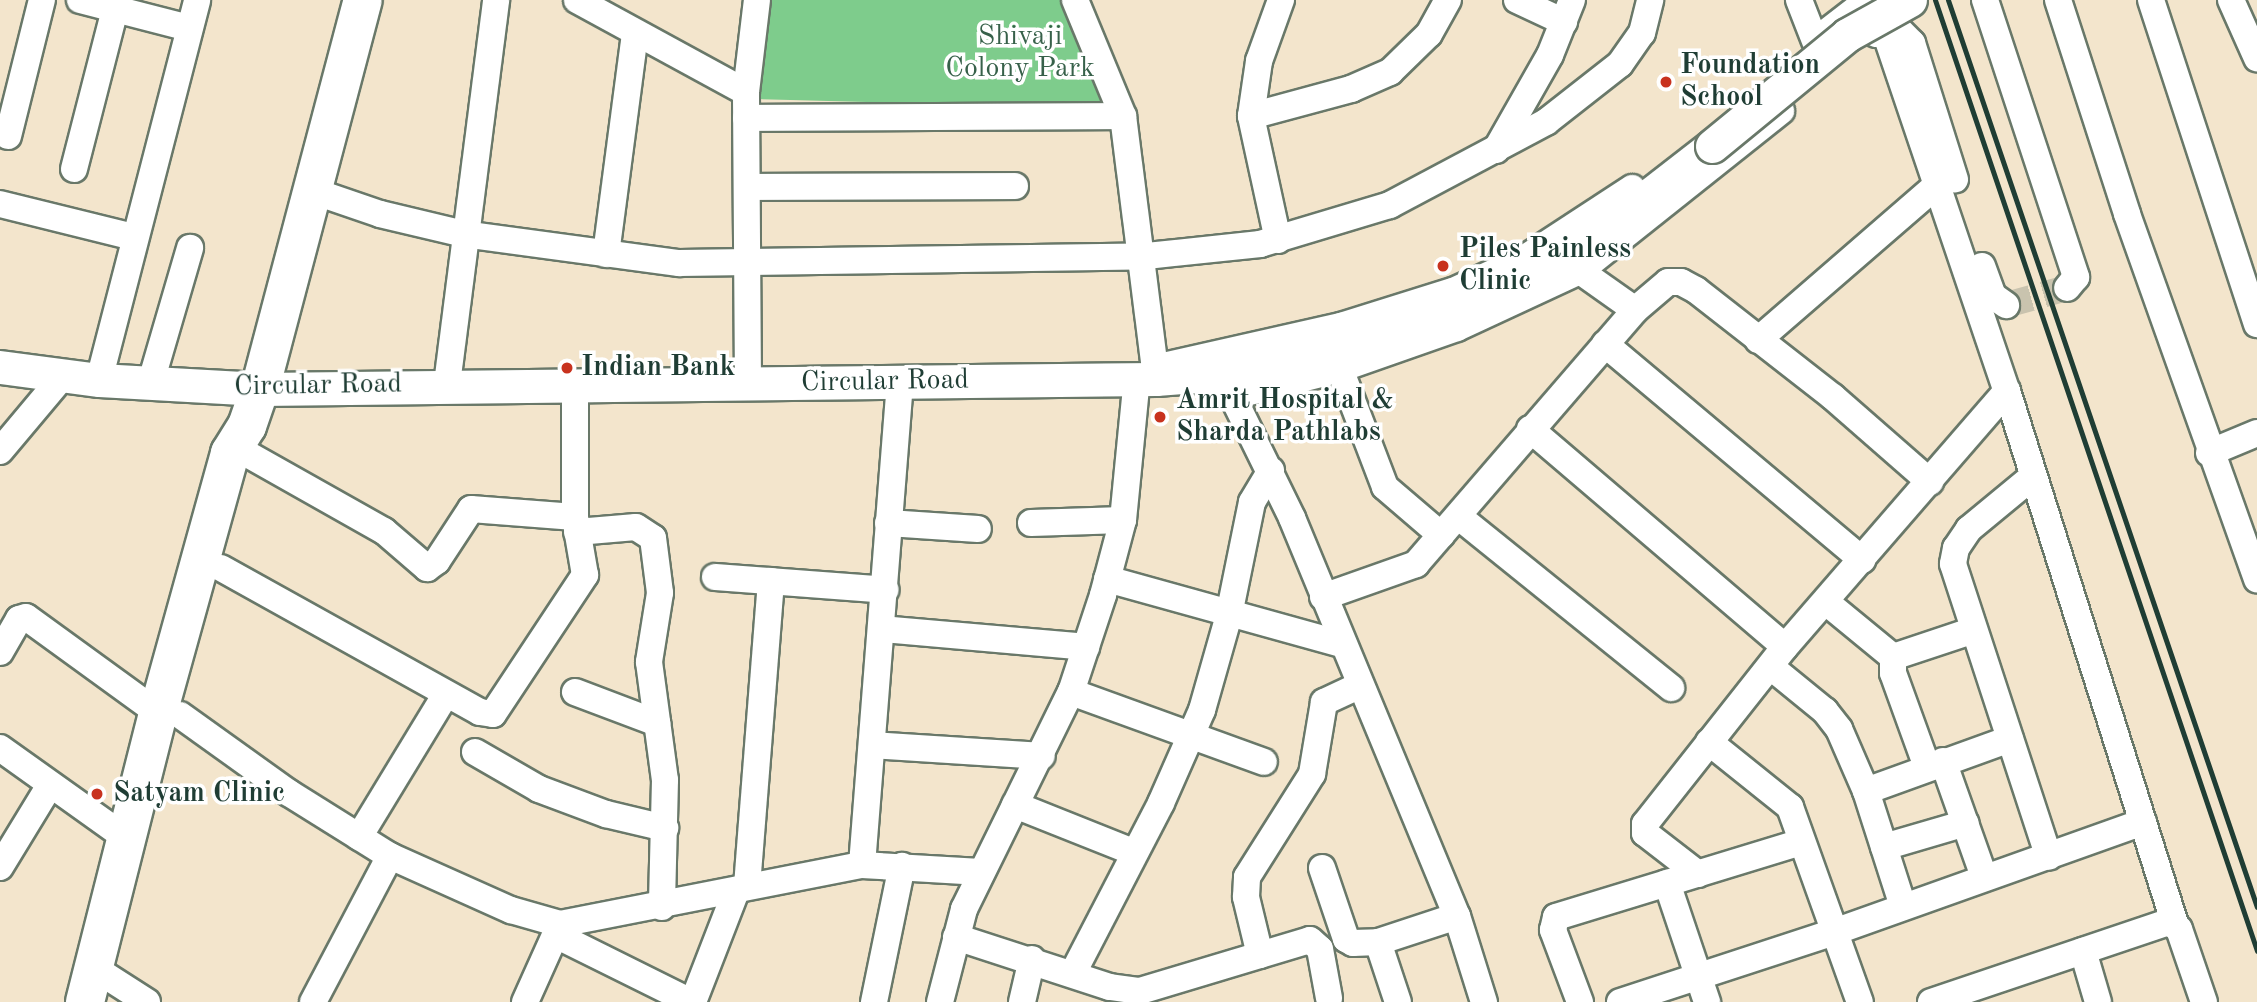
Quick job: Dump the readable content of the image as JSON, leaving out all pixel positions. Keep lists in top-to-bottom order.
{
  "streets": {
    "main road": ["Circular Road"]
  },
  "parks": ["Shivaji Colony Park"],
  "places": [
    "Foundation School",
    "Piles Painless Clinic",
    "Indian Bank",
    "Amrit Hospital & Sharda Pathlabs",
    "Satyam Clinic"
  ]
}
